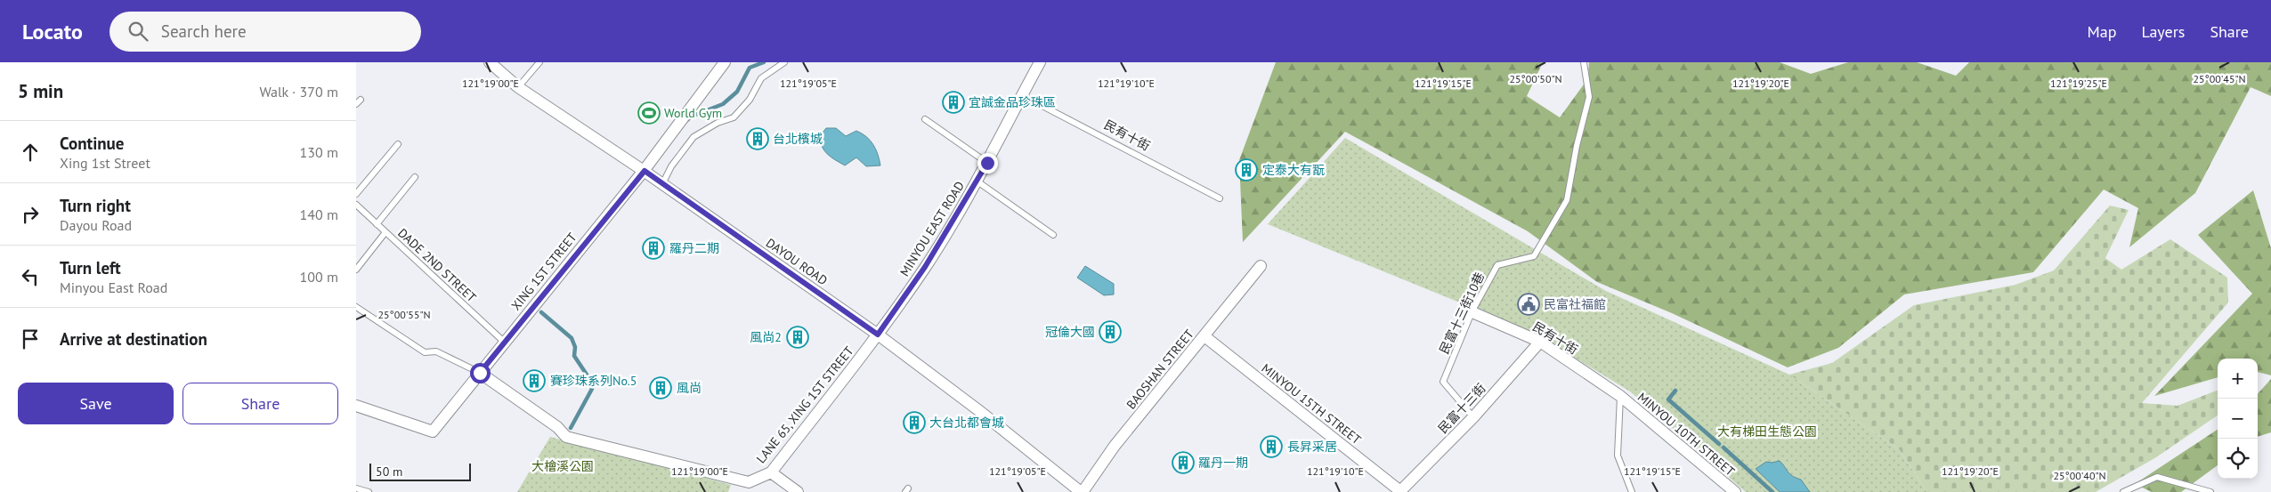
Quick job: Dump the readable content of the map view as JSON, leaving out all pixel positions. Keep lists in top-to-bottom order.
{
  "streets": {
    "street": [
      "民有十街",
      "MINYOU EAST ROAD",
      "DAYOU ROAD",
      "XING 1ST STREET",
      "BAOSHAN STREET",
      "MINYOU 15TH STREET",
      "LANE 65, XING 1ST STREET",
      "民富十三街",
      "MINYOU 10TH STREET"
    ],
    "lane": ["DADE 2ND STREET", "民富十三街10巷"]
  },
  "crossings": [
    ["民有十街", "MINYOU EAST ROAD"],
    ["民有十街", "民富十三街10巷"],
    ["民有十街", "民富十三街"],
    ["民有十街", "MINYOU 10TH STREET"],
    ["MINYOU EAST ROAD", "DAYOU ROAD"],
    ["MINYOU EAST ROAD", "LANE 65, XING 1ST STREET"],
    ["DAYOU ROAD", "XING 1ST STREET"],
    ["DAYOU ROAD", "BAOSHAN STREET"],
    ["DAYOU ROAD", "LANE 65, XING 1ST STREET"],
    ["DADE 2ND STREET", "XING 1ST STREET"],
    ["XING 1ST STREET", "LANE 65, XING 1ST STREET"],
    ["民富十三街10巷", "民富十三街"],
    ["BAOSHAN STREET", "MINYOU 15TH STREET"],
    ["MINYOU 15TH STREET", "民富十三街"]
  ],
  "parks": ["大有梯田生態公園", "大檜溪公園"],
  "places": {
    "building": [
      "宜誠金品珍珠區",
      "台北檳城",
      "定泰大有翫",
      "羅丹二期",
      "冠倫大國",
      "風尚2",
      "賽珍珠系列No.5",
      "風尚",
      "大台北都會城",
      "長昇采居",
      "羅丹一期"
    ],
    "sports": ["World Gym"],
    "public building": ["民富社福館"]
  },
  "scale_bar": "50 m",
  "page": {
    "header": "Locato",
    "search": "Search here",
    "nav": ["Map", "Layers", "Share"],
    "heading": ["5 min", "Walk · 370 m"],
    "list": [
      ["Continue", "Xing 1st Street", "130 m"],
      ["Turn right", "Dayou Road", "140 m"],
      ["Turn left", "Minyou East Road", "100 m"],
      "Arrive at destination"
    ],
    "map_buttons": ["+", "−"],
    "buttons": ["Save", "Share"],
    "scale": "50 m"
  },
  "coordinates": [
    "25°00'50\"N",
    "25°00'45\"N",
    "121°19'00\"E",
    "121°19'05\"E",
    "121°19'10\"E",
    "121°19'15\"E",
    "121°19'20\"E",
    "121°19'25\"E",
    "25°00'55\"N",
    "25°00'40\"N"
  ]
}
